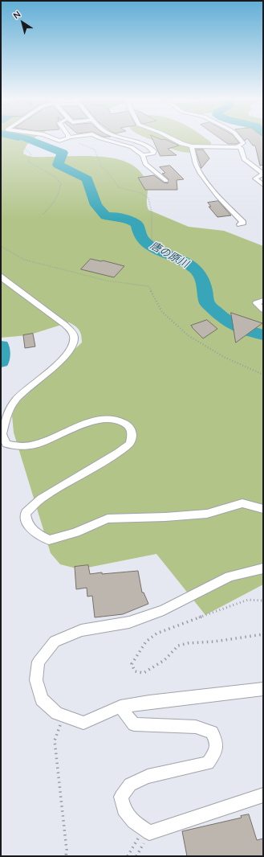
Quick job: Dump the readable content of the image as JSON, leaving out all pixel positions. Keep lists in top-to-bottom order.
{
  "water": ["唐の原川"],
  "north": "top left"
}
